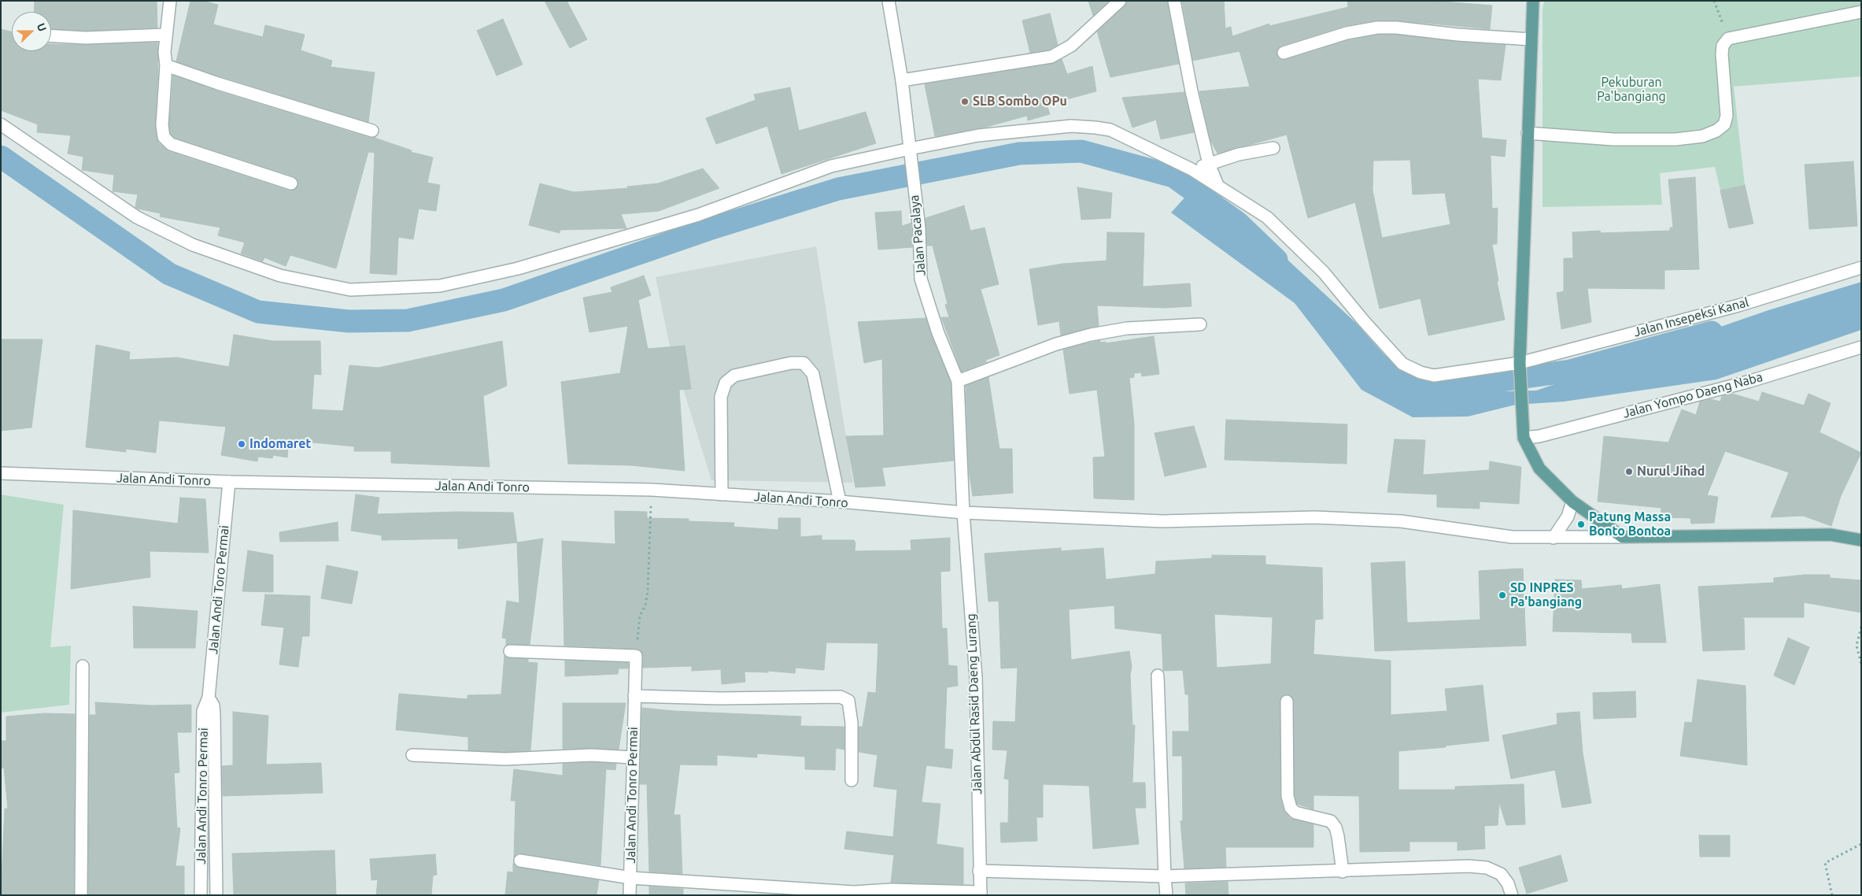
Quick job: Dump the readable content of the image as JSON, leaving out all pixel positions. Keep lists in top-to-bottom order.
{
  "streets": {
    "street": [
      "Jalan Pacalaya",
      "Jalan Insepeksi Kanal",
      "Jalan Yompo Daeng Naba",
      "Jalan Andi Tonro",
      "Jalan Andi Toro Permai",
      "Jalan Abdul Rasid Daeng Lurang",
      "Jalan Andi Tonro Permai"
    ]
  },
  "crossings": [
    ["Jalan Pacalaya", "Jalan Insepeksi Kanal"],
    ["Jalan Pacalaya", "Jalan Andi Tonro"],
    ["Jalan Pacalaya", "Jalan Abdul Rasid Daeng Lurang"],
    ["Jalan Andi Tonro", "Jalan Andi Toro Permai"],
    ["Jalan Andi Tonro", "Jalan Abdul Rasid Daeng Lurang"],
    ["Jalan Andi Toro Permai", "Jalan Andi Tonro Permai"]
  ],
  "parks": ["Pekuburan Pa'bangiang"],
  "places": [
    "SLB Sombo OPu",
    "Indomaret",
    "Nurul Jihad",
    "Patung Massa Bonto Bontoa",
    "SD INPRES Pa'bangiang"
  ],
  "north": "right"
}
